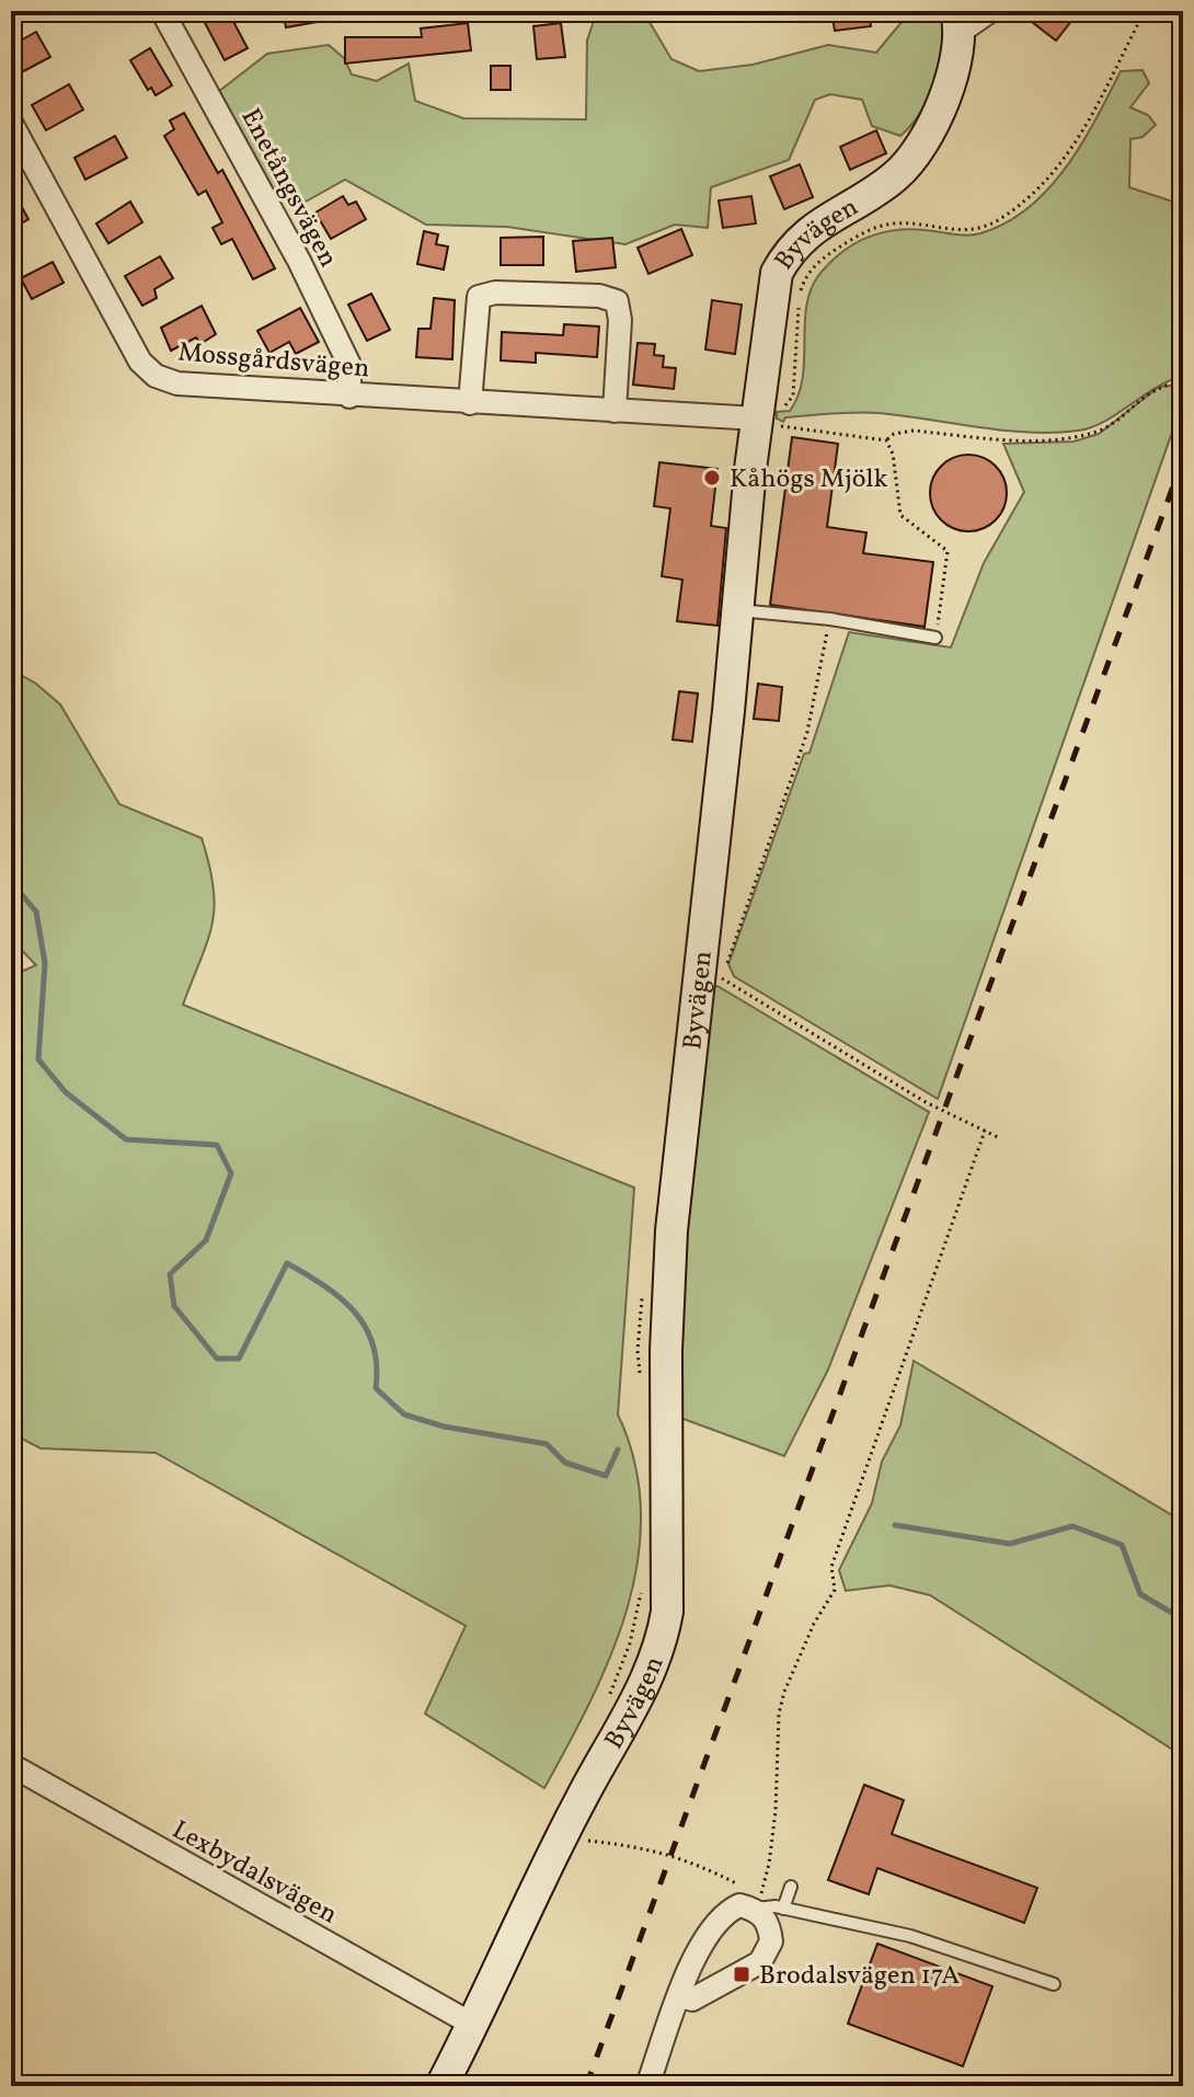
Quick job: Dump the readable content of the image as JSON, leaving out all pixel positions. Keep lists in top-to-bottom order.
{
  "streets": {
    "street": [
      "Enetångsvägen",
      "Byvägen",
      "Mossgårdsvägen",
      "Lexbydalsvägen"
    ]
  },
  "crossings": [
    ["Enetångsvägen", "Mossgårdsvägen"],
    ["Byvägen", "Mossgårdsvägen"],
    ["Byvägen", "Lexbydalsvägen"]
  ],
  "places": {
    "other": ["Kåhögs Mjölk"],
    "transit": ["Brodalsvägen 17A"]
  }
}
